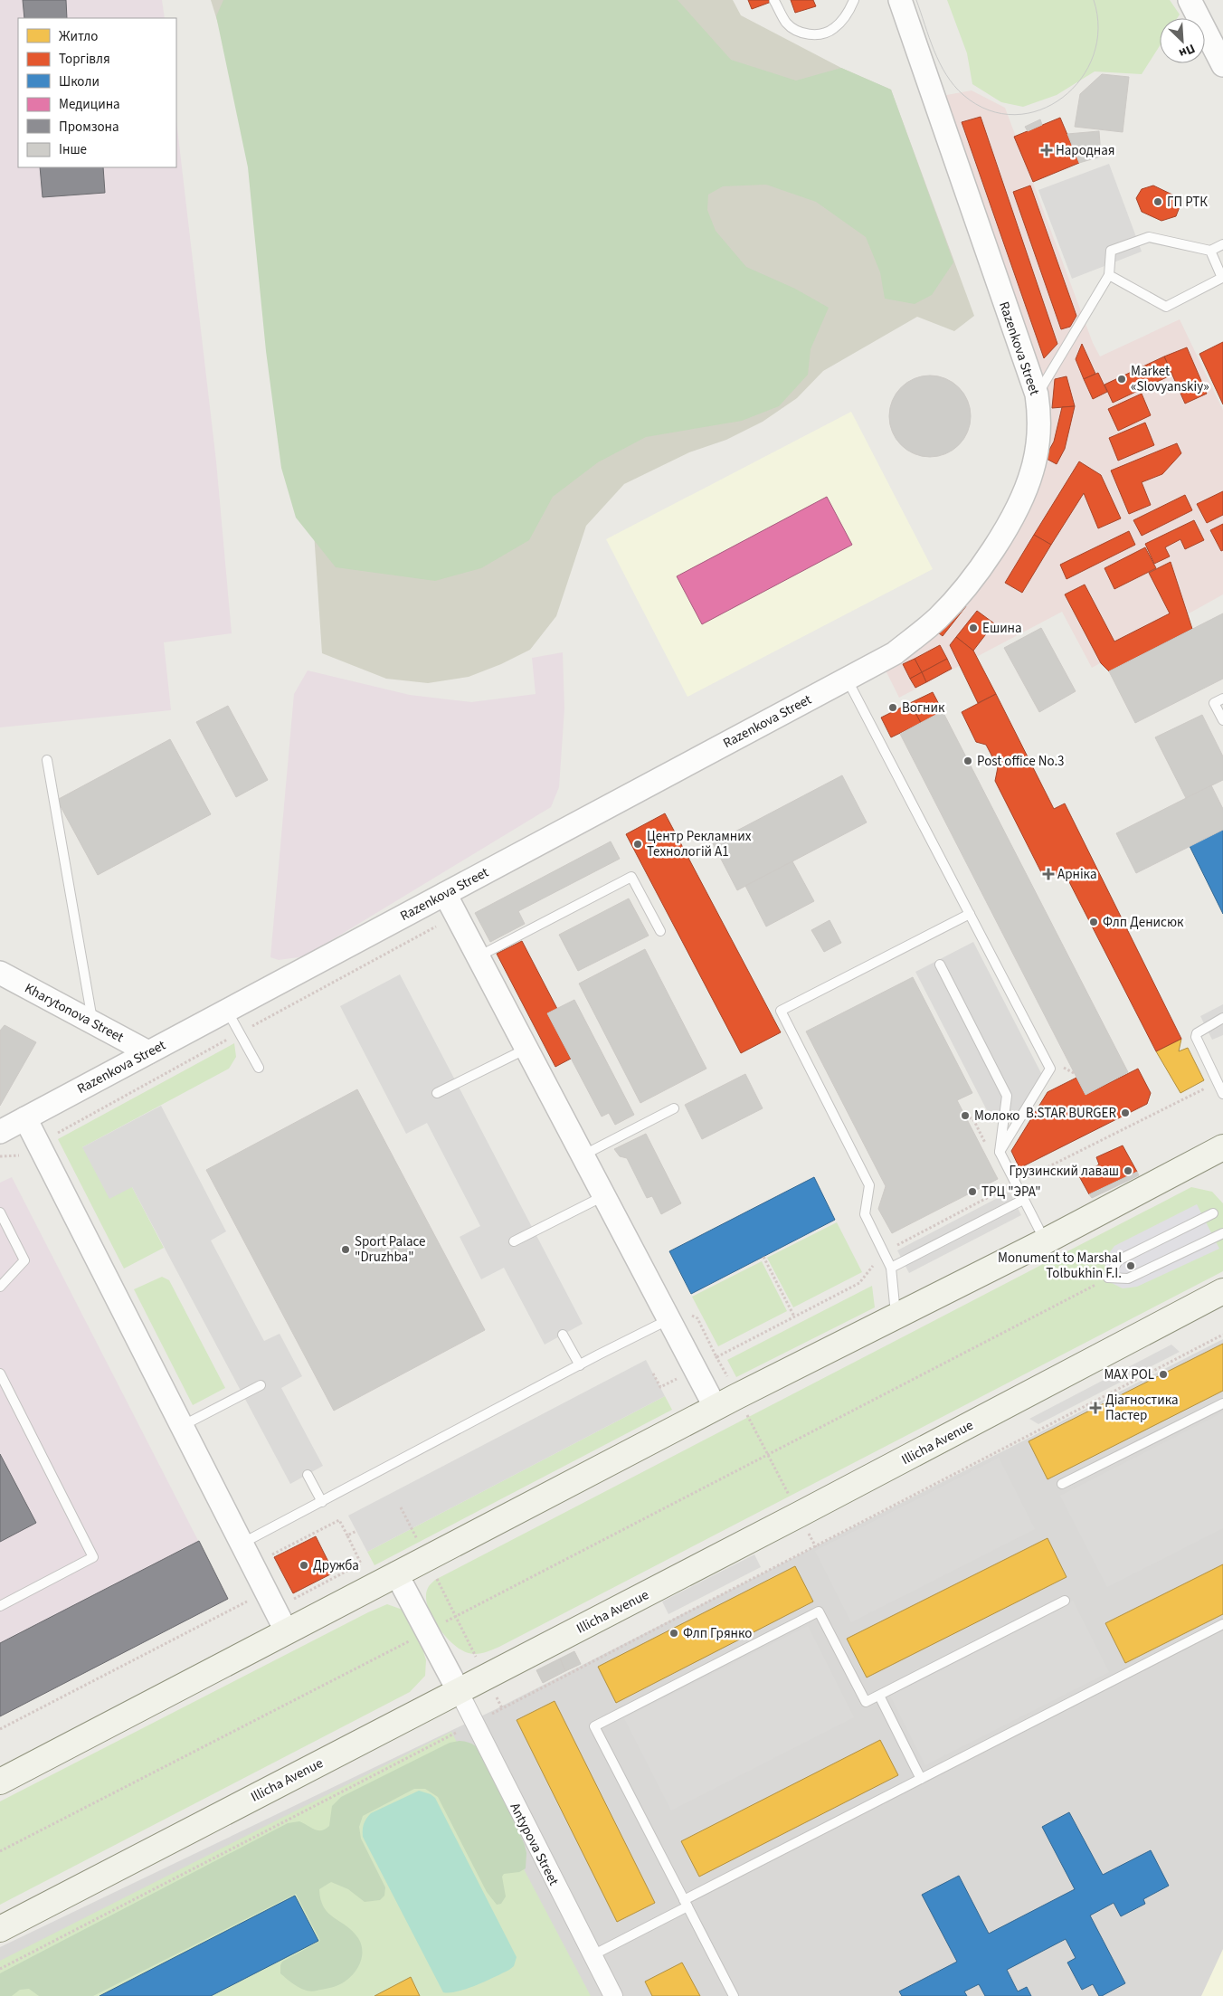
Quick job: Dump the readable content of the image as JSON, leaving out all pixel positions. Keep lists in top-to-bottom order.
{
  "streets": {
    "main road": ["Illicha Avenue"],
    "street": ["Razenkova Street", "Kharytonova Street", "Antypova Street"]
  },
  "crossings": [
    ["Razenkova Street", "Kharytonova Street"],
    ["Illicha Avenue", "Antypova Street"]
  ],
  "places": {
    "health": ["Народная", "Арніка", "Діагностика Пастер"],
    "other": [
      "ГП РТК",
      "Market «Slovyanskiy»",
      "Ешина",
      "Вогник",
      "Post office No.3",
      "Центр Рекламних Технологій А1",
      "Флп Денисюк",
      "B.STAR BURGER",
      "Молоко",
      "Грузинский лаваш",
      "ТРЦ \"ЭРА\"",
      "Sport Palace \"Druzhba\"",
      "Monument to Marshal Tolbukhin F.I.",
      "MAX POL",
      "Дружба",
      "Флп Грянко"
    ]
  },
  "legend": [
    "Житло",
    "Торгівля",
    "Школи",
    "Медицина",
    "Промзона",
    "Інше"
  ],
  "north": "bottom right"
}
